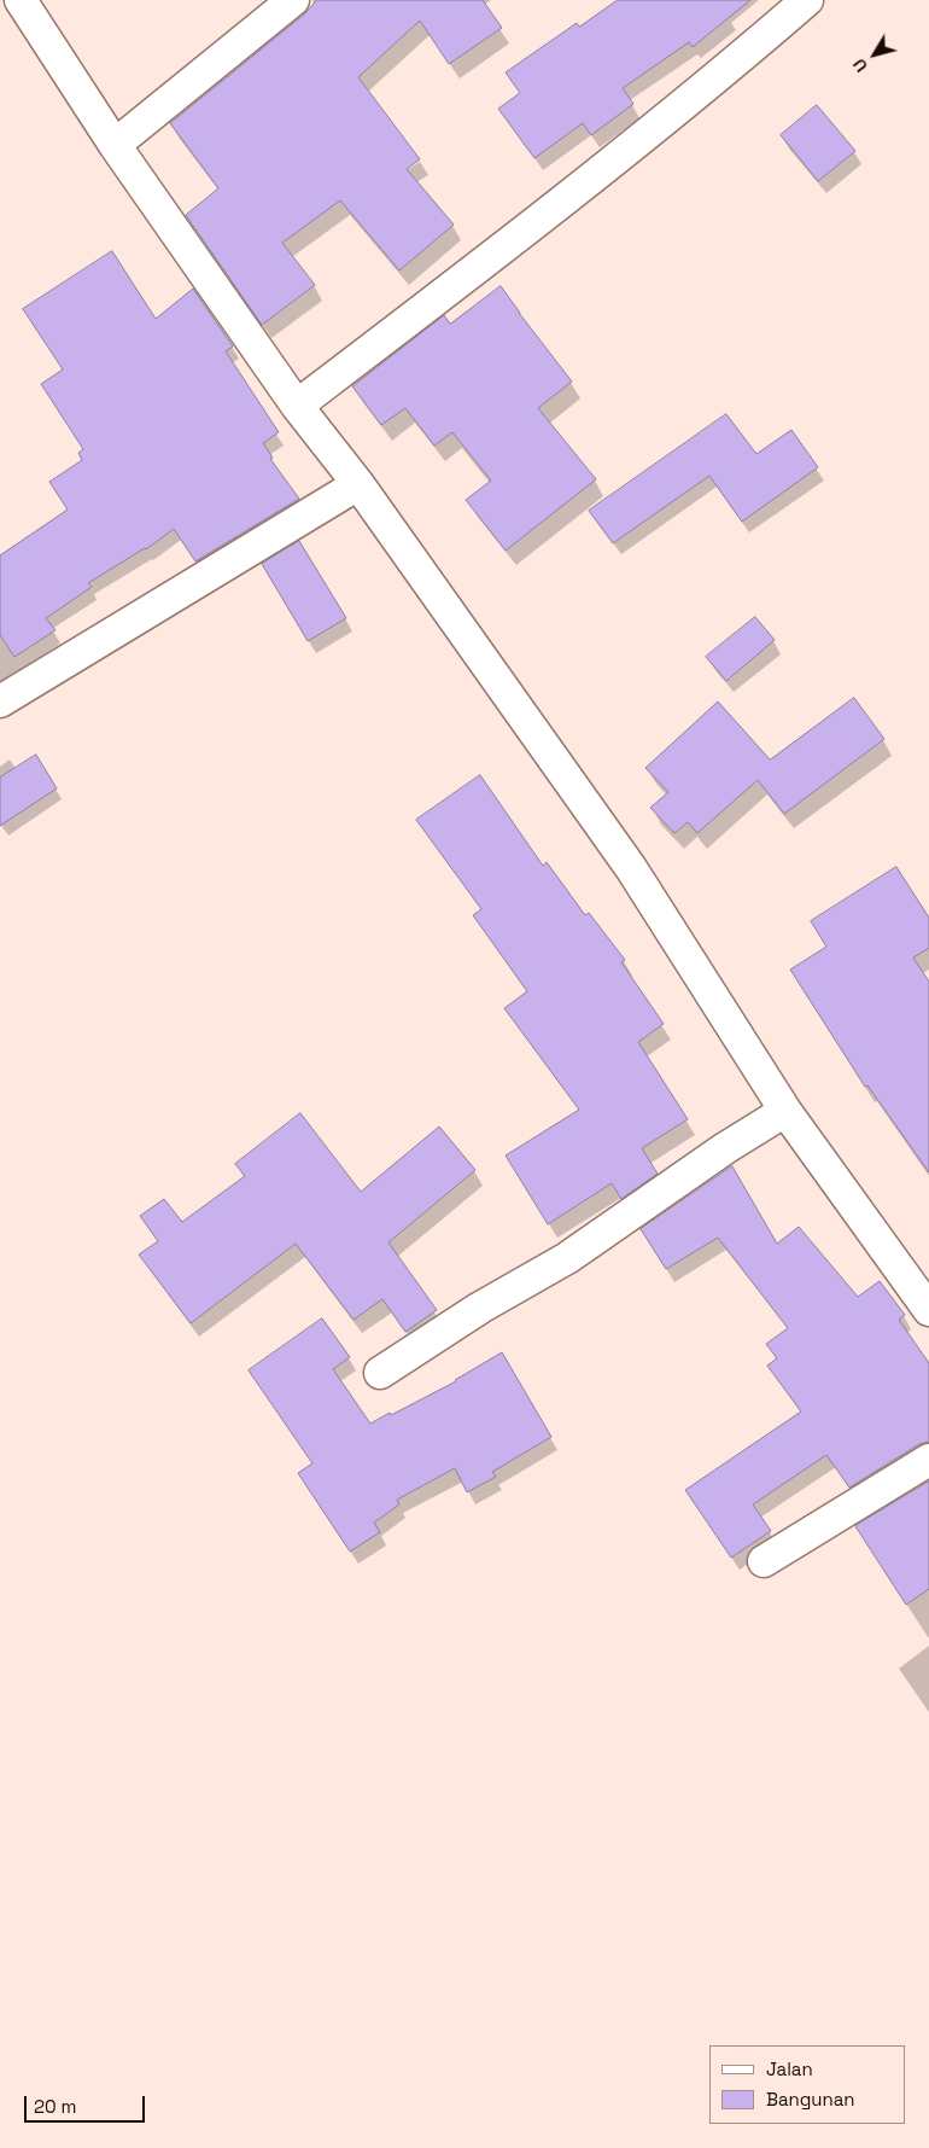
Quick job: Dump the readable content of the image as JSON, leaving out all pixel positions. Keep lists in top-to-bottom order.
{
  "legend": ["Jalan", "Bangunan"],
  "scale_bar": "20 m",
  "north": "bottom left"
}
